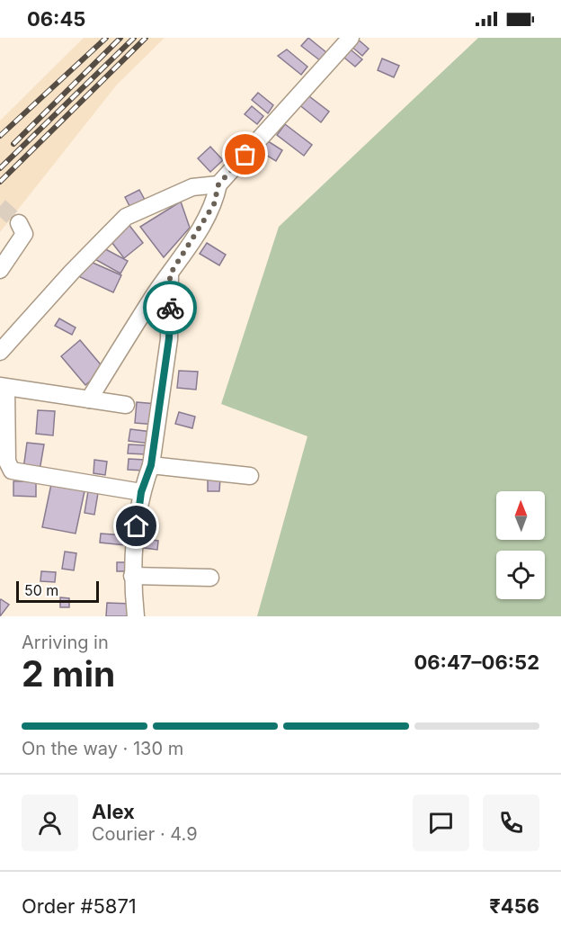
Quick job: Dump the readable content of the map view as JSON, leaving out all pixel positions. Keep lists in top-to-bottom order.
{
  "scale_bar": "50 m",
  "north": "top",
  "page": {
    "status": "06:45",
    "scale": "50 m",
    "heading": ["2 min", "Arriving in", "06:47–06:52"],
    "panel": [
      "Alex",
      "Courier · 4.9",
      "Order #5871",
      "₹456"
    ],
    "bar": "On the way · 130 m"
  }
}
